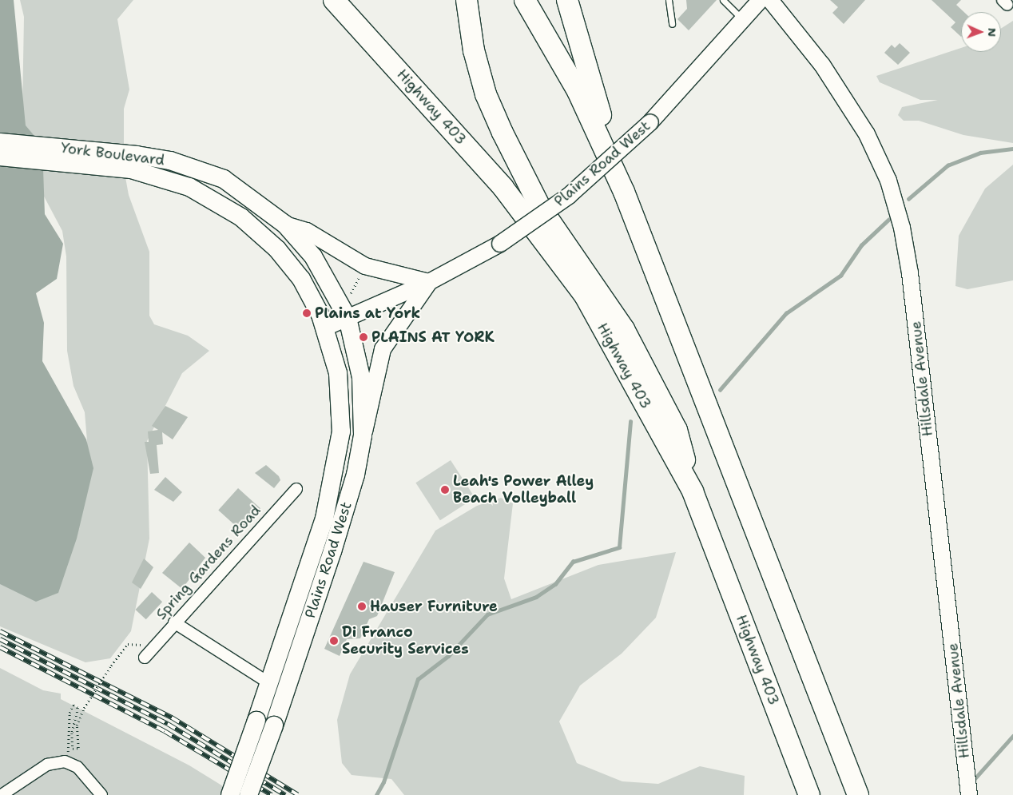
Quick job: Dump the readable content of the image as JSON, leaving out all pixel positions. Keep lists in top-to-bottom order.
{
  "streets": {
    "highway": ["Highway 403"],
    "main road": ["York Boulevard", "Plains Road West", "Hillsdale Avenue"],
    "street": ["Spring Gardens Road"]
  },
  "crossings": [
    ["York Boulevard", "Plains Road West"]
  ],
  "places": [
    "Plains at York",
    "PLAINS AT YORK",
    "Leah's Power Alley Beach Volleyball",
    "Hauser Furniture",
    "Di Franco Security Services"
  ],
  "north": "right"
}
